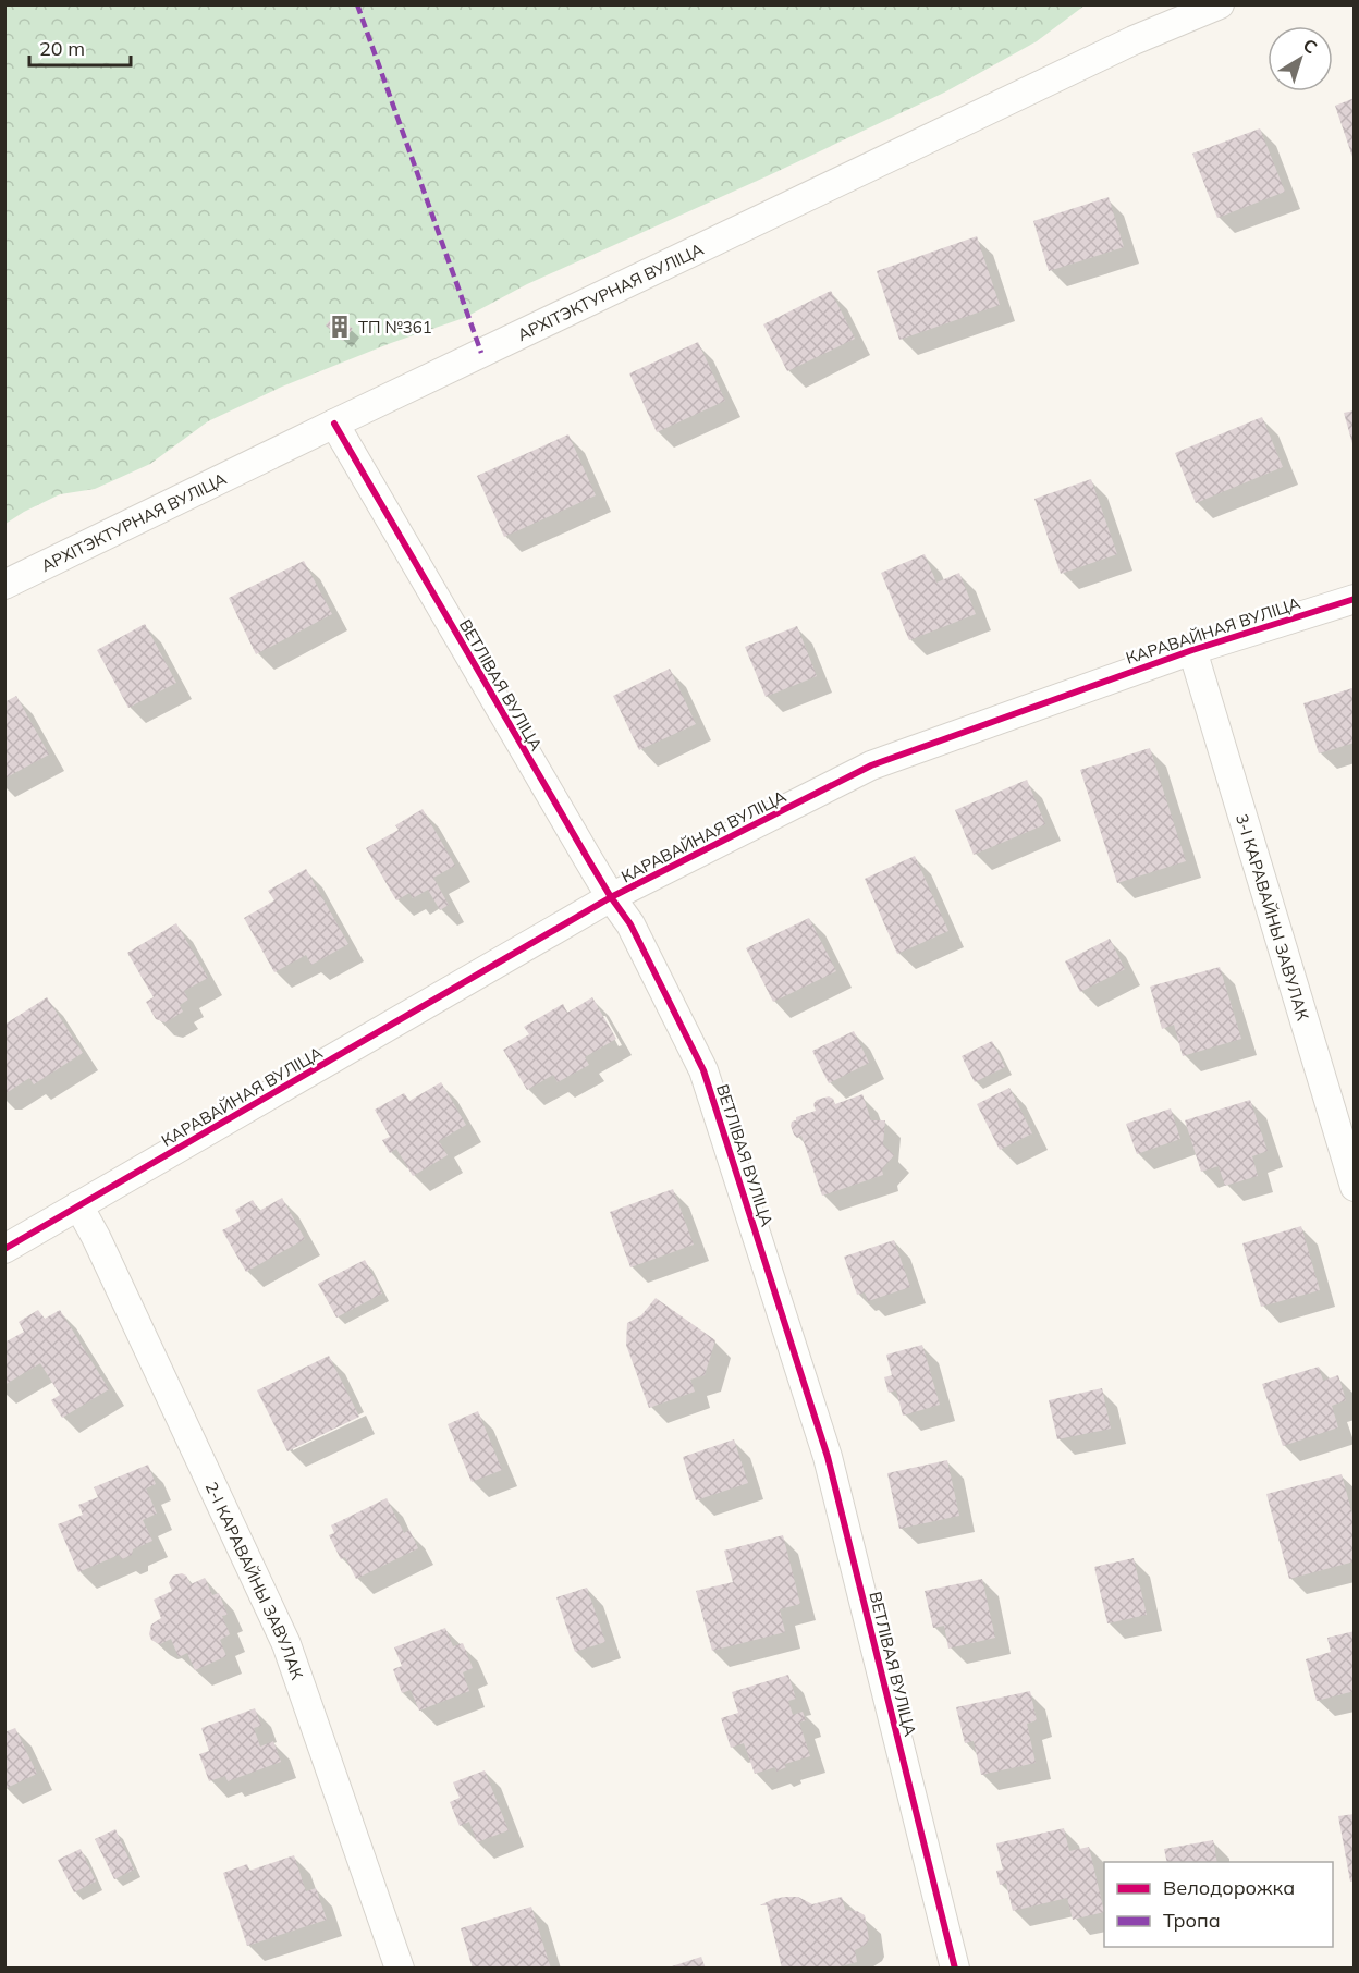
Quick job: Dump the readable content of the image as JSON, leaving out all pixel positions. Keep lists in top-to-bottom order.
{
  "streets": {
    "street": [
      "АРХІТЭКТУРНАЯ ВУЛІЦА",
      "КАРАВАЙНАЯ ВУЛІЦА",
      "ВЕТЛІВАЯ ВУЛІЦА",
      "3-І КАРАВАЙНЫ ЗАВУЛАК",
      "2-І КАРАВАЙНЫ ЗАВУЛАК"
    ]
  },
  "crossings": [
    ["АРХІТЭКТУРНАЯ ВУЛІЦА", "ВЕТЛІВАЯ ВУЛІЦА"],
    ["КАРАВАЙНАЯ ВУЛІЦА", "ВЕТЛІВАЯ ВУЛІЦА"],
    ["КАРАВАЙНАЯ ВУЛІЦА", "3-І КАРАВАЙНЫ ЗАВУЛАК"],
    ["КАРАВАЙНАЯ ВУЛІЦА", "2-І КАРАВАЙНЫ ЗАВУЛАК"]
  ],
  "places": {
    "building": ["ТП №361"]
  },
  "legend": ["Велодорожка", "Тропа"],
  "scale_bar": "20 m",
  "north": "top right"
}
